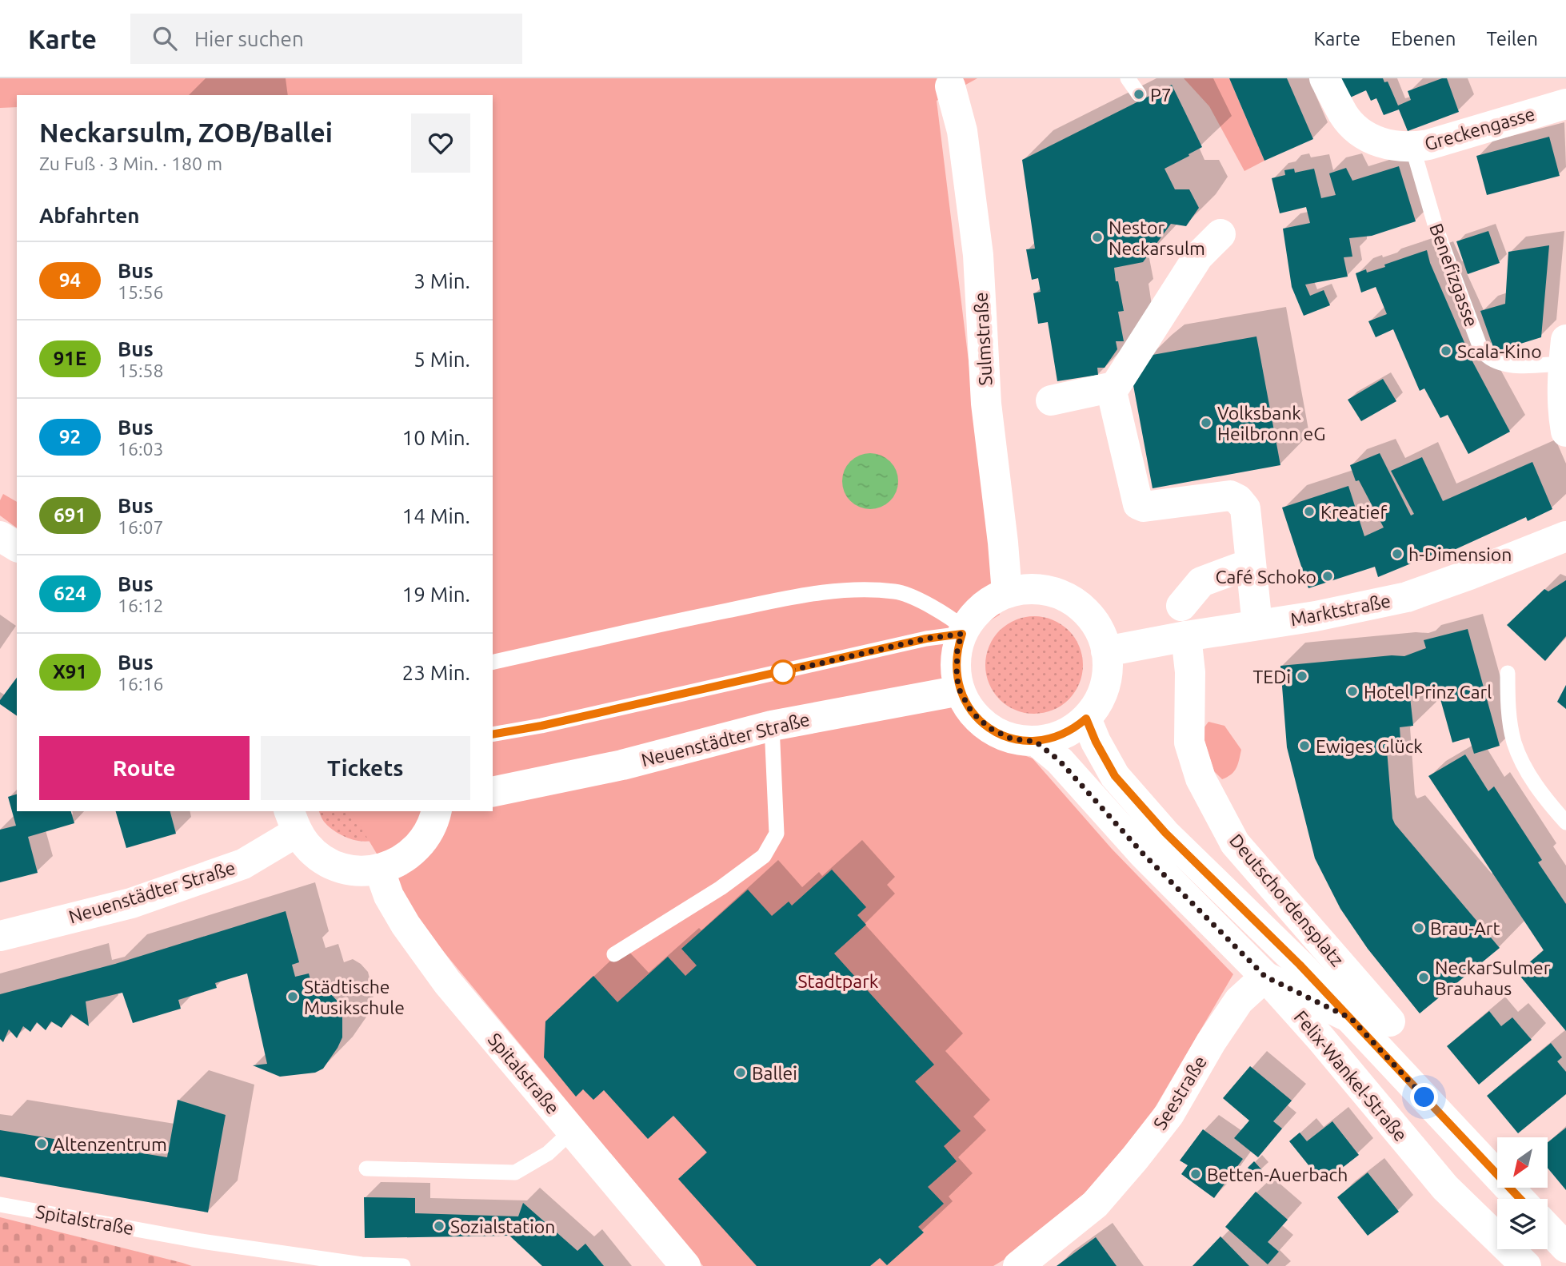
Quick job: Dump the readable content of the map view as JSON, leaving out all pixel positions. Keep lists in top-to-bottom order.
{
  "streets": {
    "street": [
      "Greckengasse",
      "Sulmstraße",
      "Marktstraße",
      "Neuenstädter Straße",
      "Deutschordensplatz",
      "Spitalstraße",
      "Felix-Wankel-Straße",
      "Seestraße"
    ],
    "lane": ["Benefizgasse"]
  },
  "crossings": [
    ["Greckengasse", "Benefizgasse"],
    ["Sulmstraße", "Marktstraße"],
    ["Sulmstraße", "Neuenstädter Straße"],
    ["Sulmstraße", "Felix-Wankel-Straße"],
    ["Marktstraße", "Neuenstädter Straße"],
    ["Marktstraße", "Deutschordensplatz"],
    ["Marktstraße", "Felix-Wankel-Straße"],
    ["Neuenstädter Straße", "Felix-Wankel-Straße"],
    ["Felix-Wankel-Straße", "Seestraße"]
  ],
  "parks": ["Stadtpark"],
  "places": [
    "P7",
    "Nestor Neckarsulm",
    "Scala-Kino",
    "Volksbank Heilbronn eG",
    "Kreatief",
    "h-Dimension",
    "Café Schoko",
    "TEDi",
    "Hotel Prinz Carl",
    "Ewiges Glück",
    "Brau-Art",
    "NeckarSulmer Brauhaus",
    "Städtische Musikschule",
    "Ballei",
    "Altenzentrum",
    "Betten-Auerbach",
    "Sozialstation"
  ],
  "lines": ["bus line 94"],
  "north": "bottom left",
  "page": {
    "header": "Karte",
    "search": "Hier suchen",
    "nav": ["Karte", "Ebenen", "Teilen"],
    "heading": [
      ["Neckarsulm, ZOB/Ballei", "Zu Fuß · 3 Min. · 180 m"],
      "Abfahrten"
    ],
    "list": [
      {
        "mark": "94",
        "name": "Bus",
        "note": "15:56",
        "value": "3 Min."
      },
      {
        "mark": "91E",
        "name": "Bus",
        "note": "15:58",
        "value": "5 Min."
      },
      {
        "mark": "92",
        "name": "Bus",
        "note": "16:03",
        "value": "10 Min."
      },
      {
        "mark": "691",
        "name": "Bus",
        "note": "16:07",
        "value": "14 Min."
      },
      {
        "mark": "624",
        "name": "Bus",
        "note": "16:12",
        "value": "19 Min."
      },
      {
        "mark": "X91",
        "name": "Bus",
        "note": "16:16",
        "value": "23 Min."
      }
    ],
    "buttons": ["Route", "Tickets"]
  }
}
